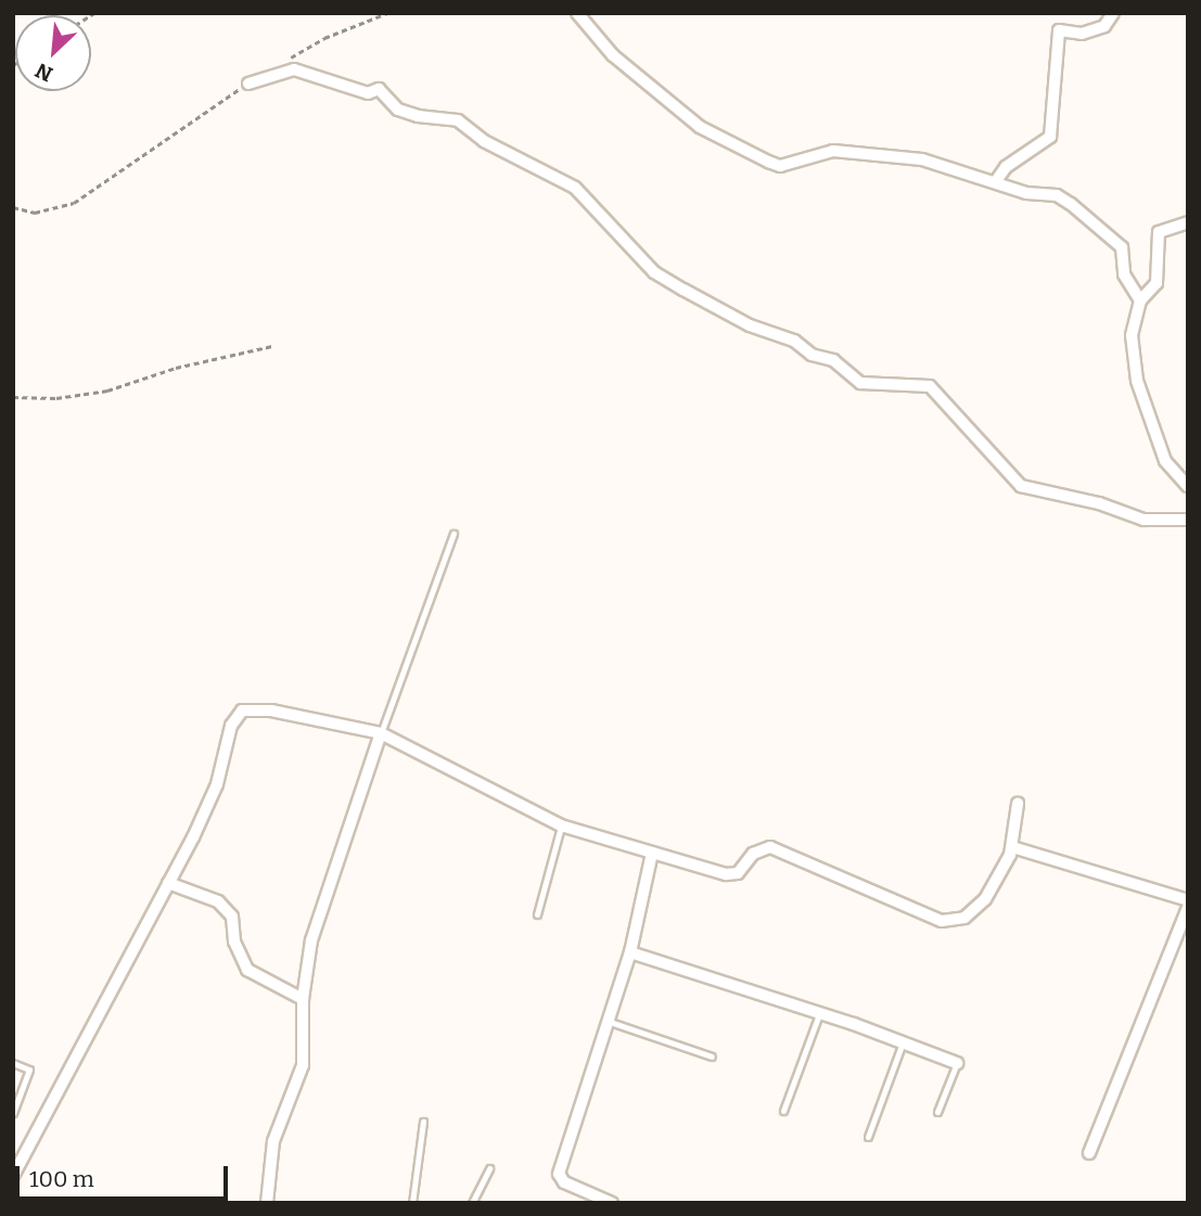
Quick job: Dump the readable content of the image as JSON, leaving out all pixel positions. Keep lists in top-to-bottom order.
{
  "scale_bar": "100 m",
  "north": "bottom left"
}
